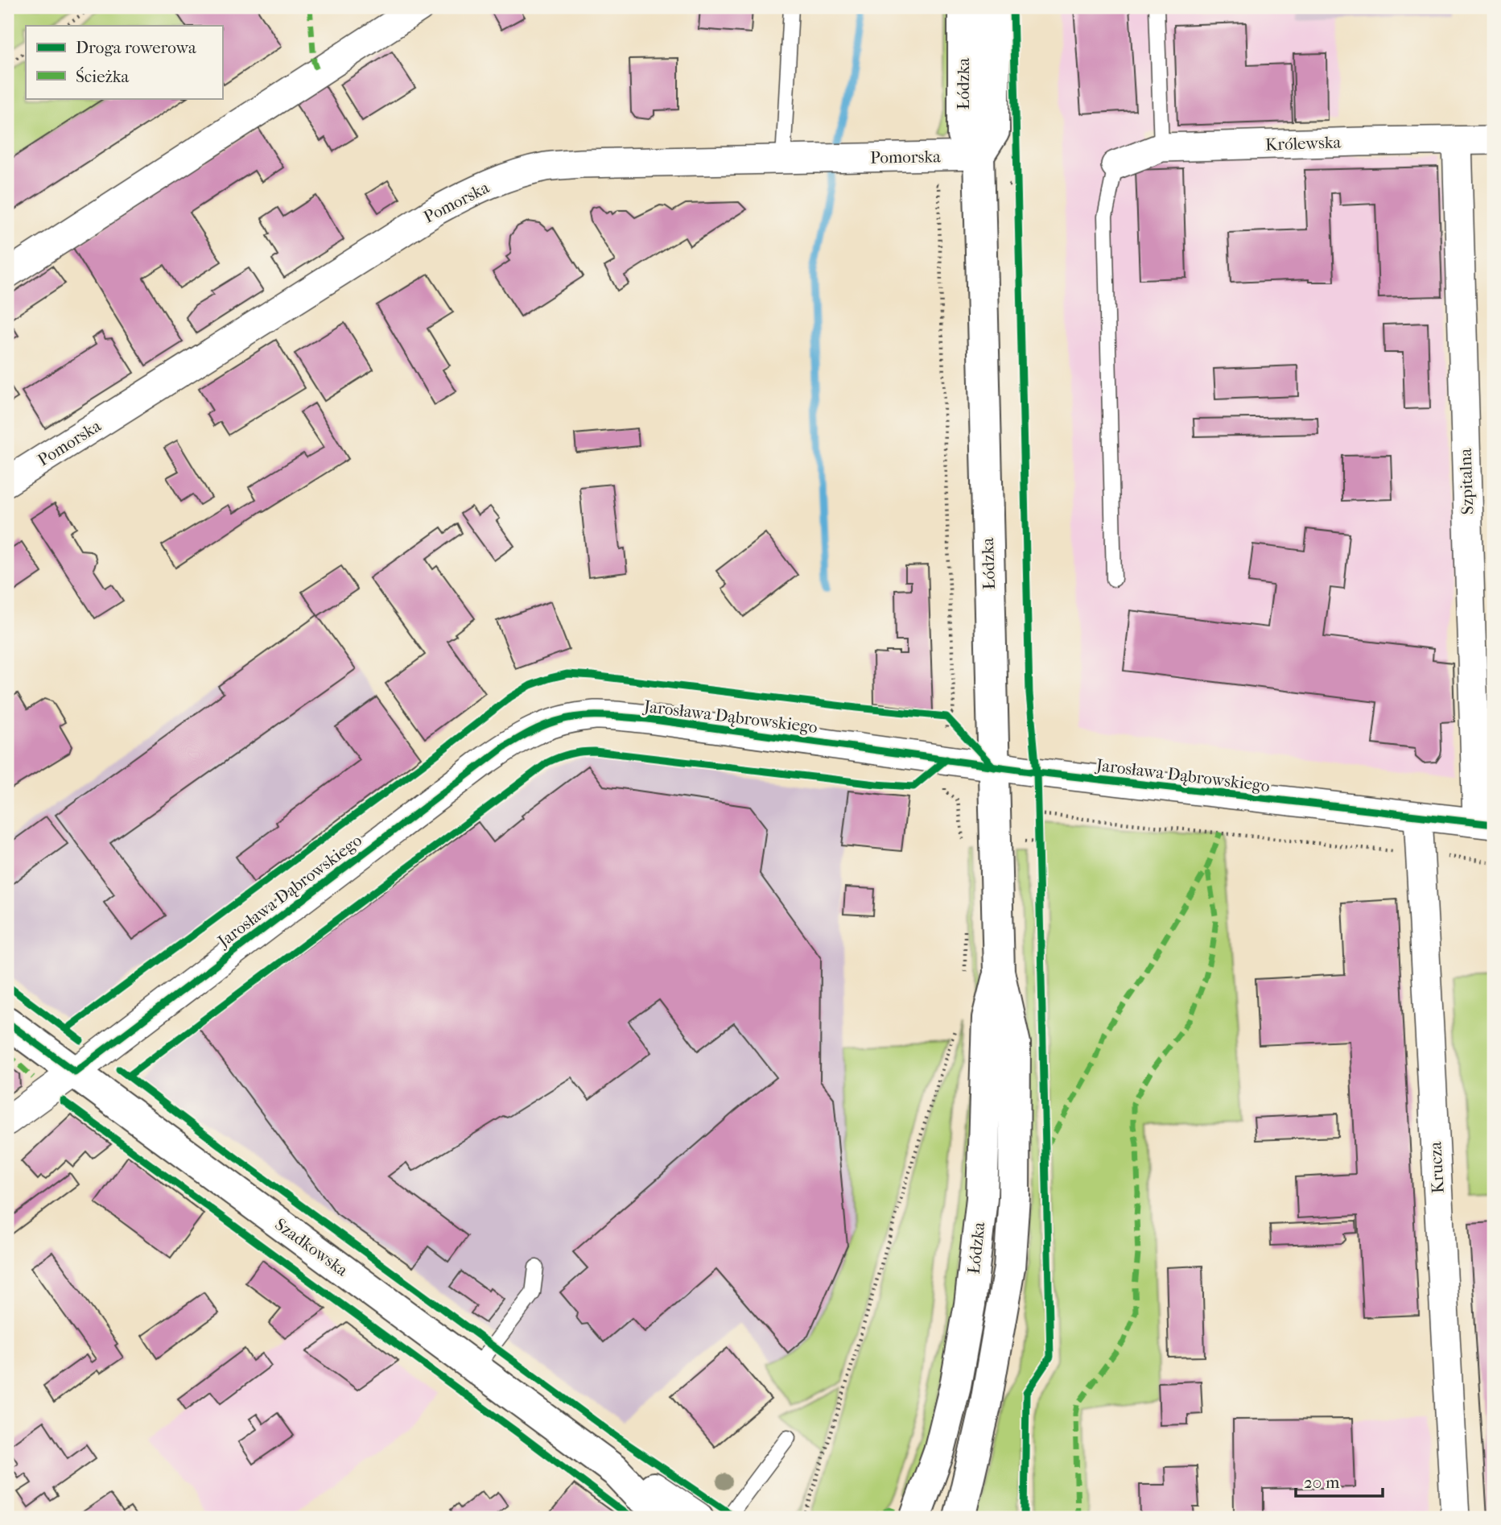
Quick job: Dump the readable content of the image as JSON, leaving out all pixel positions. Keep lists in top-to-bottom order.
{
  "streets": {
    "main road": ["Łódzka", "Szadkowska"],
    "street": [
      "Królewska",
      "Pomorska",
      "Szpitalna",
      "Jarosława Dąbrowskiego",
      "Krucza"
    ]
  },
  "crossings": [
    ["Łódzka", "Pomorska"],
    ["Łódzka", "Jarosława Dąbrowskiego"],
    ["Królewska", "Szpitalna"],
    ["Szpitalna", "Jarosława Dąbrowskiego"],
    ["Jarosława Dąbrowskiego", "Krucza"],
    ["Jarosława Dąbrowskiego", "Szadkowska"]
  ],
  "legend": ["Droga rowerowa", "Ścieżka"],
  "scale_bar": "20 m"
}
